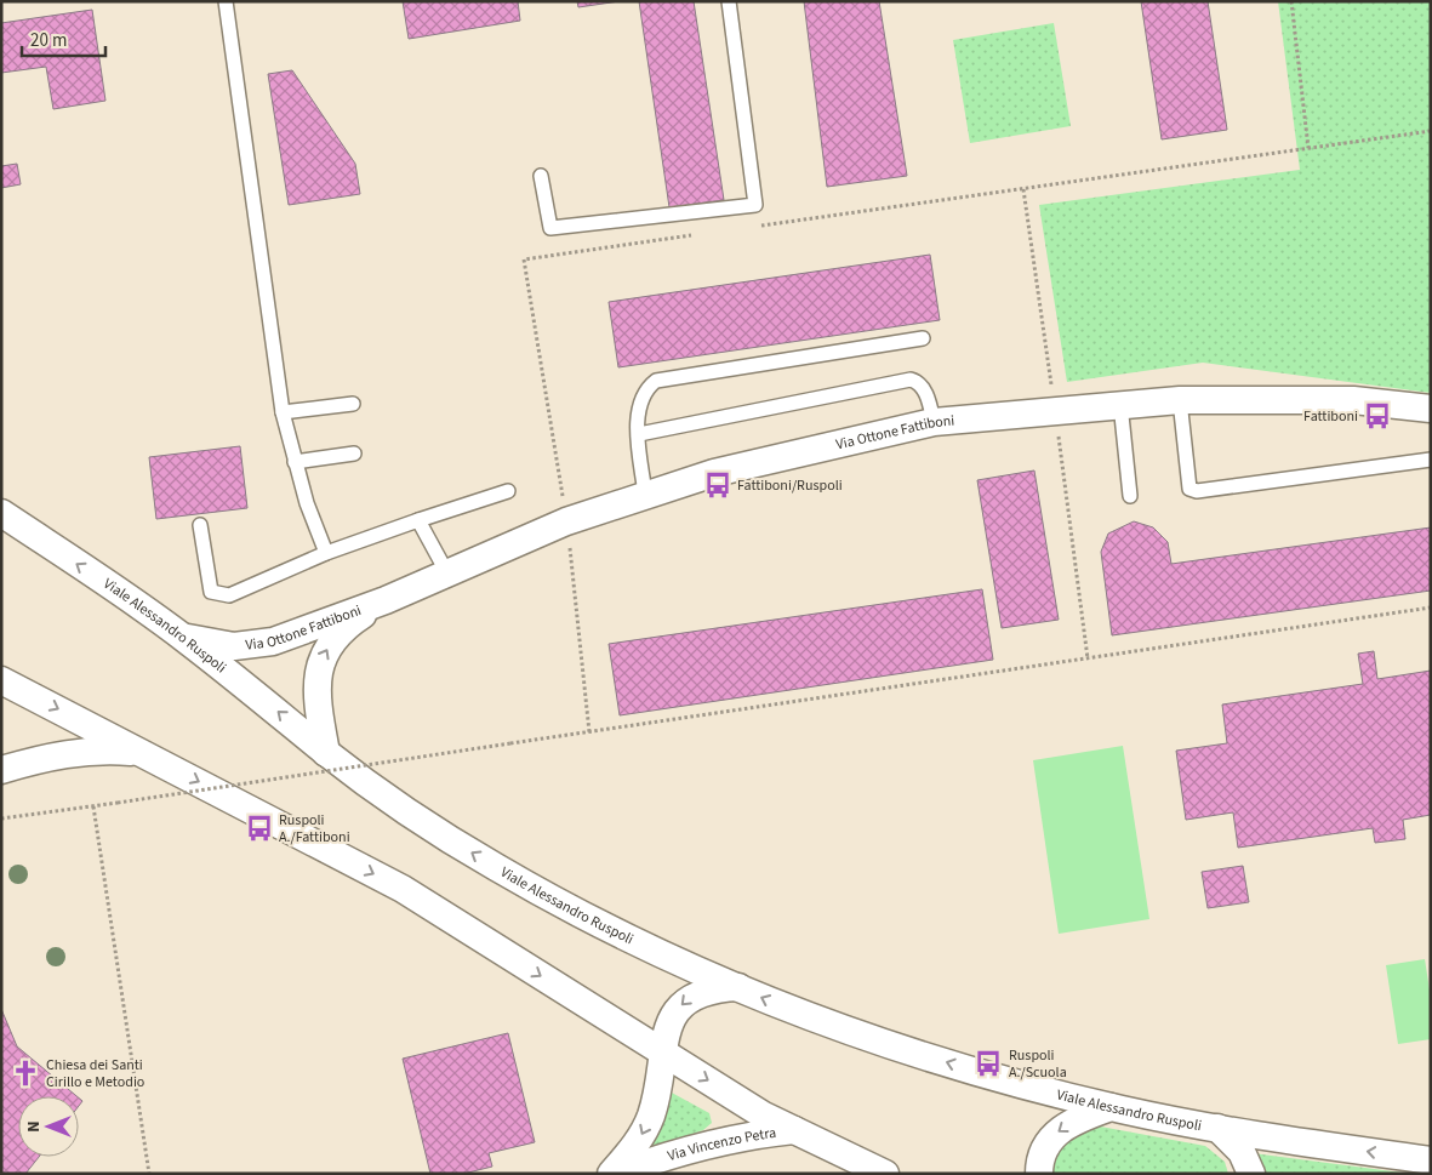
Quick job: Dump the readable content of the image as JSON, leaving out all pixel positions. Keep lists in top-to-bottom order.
{
  "streets": {
    "street": ["Via Ottone Fattiboni", "Viale Alessandro Ruspoli", "Via Vincenzo Petra"]
  },
  "crossings": [
    ["Via Ottone Fattiboni", "Viale Alessandro Ruspoli"]
  ],
  "places": {
    "bus stop": [
      "Fattiboni",
      "Fattiboni/Ruspoli",
      "Ruspoli A./Fattiboni",
      "Ruspoli A./Scuola"
    ],
    "church": ["Chiesa dei Santi Cirillo e Metodio"]
  },
  "scale_bar": "20 m",
  "north": "left"
}
